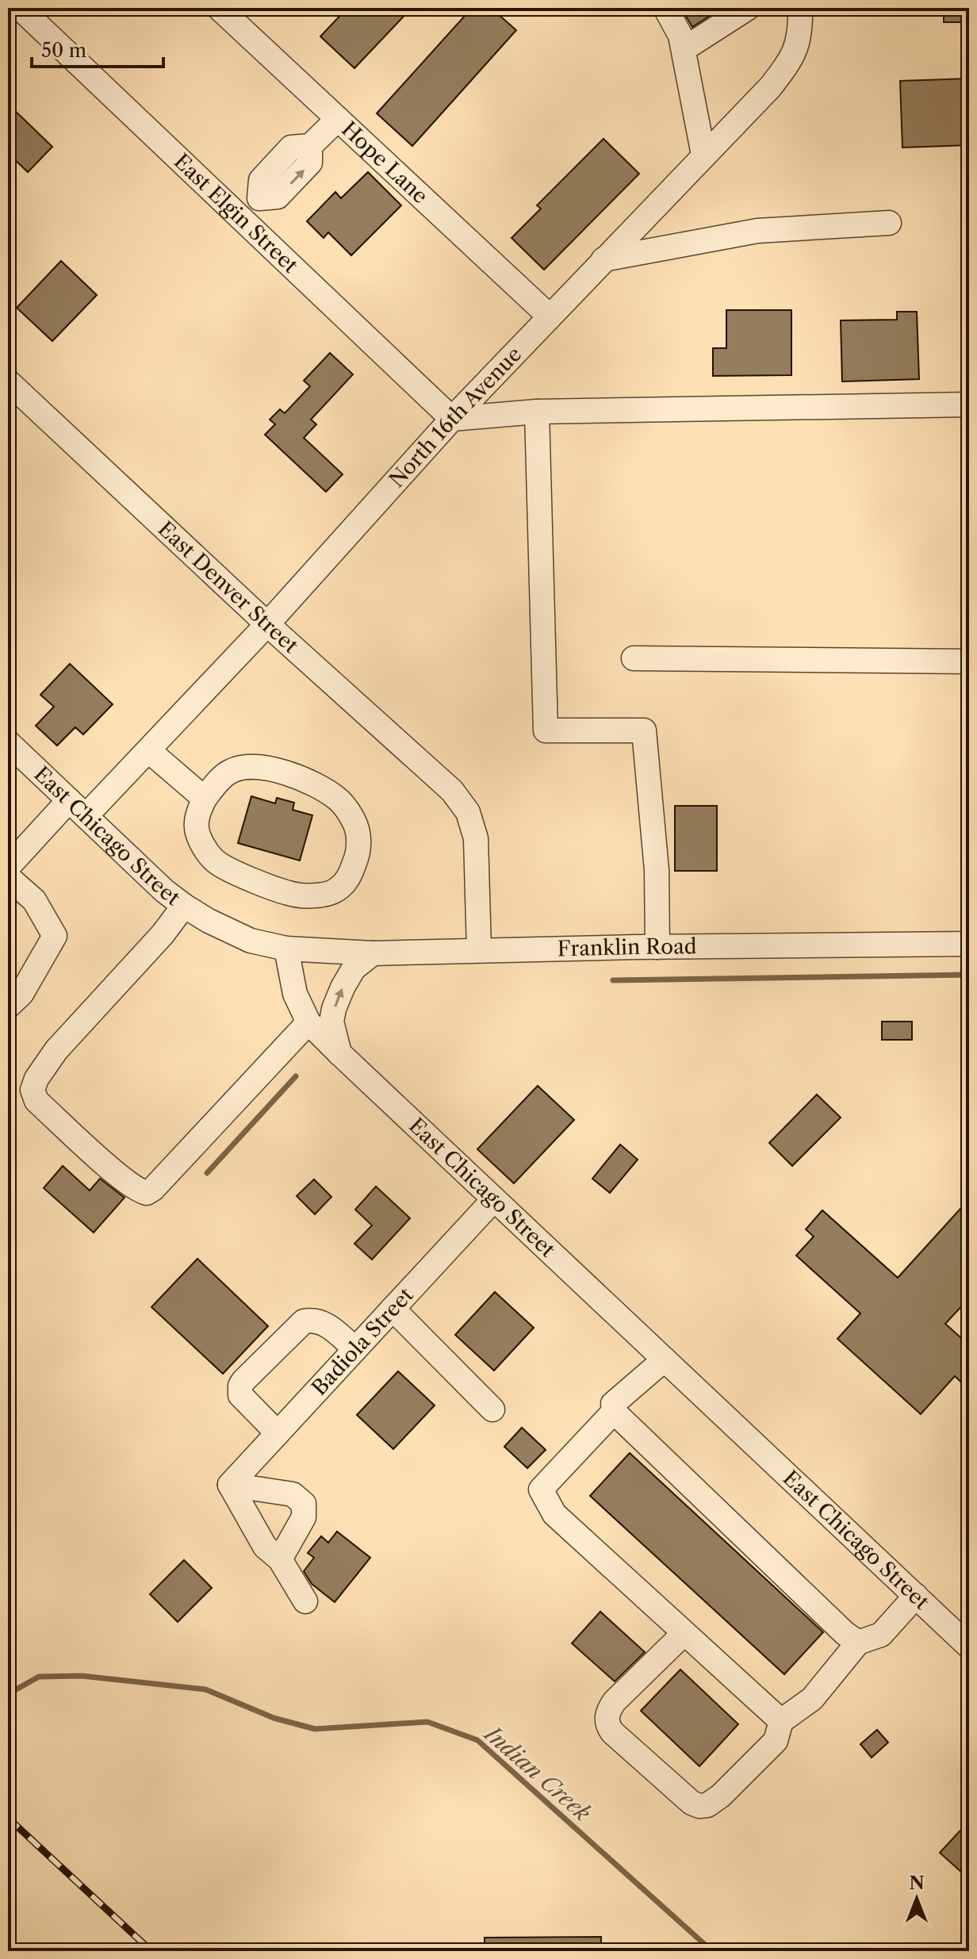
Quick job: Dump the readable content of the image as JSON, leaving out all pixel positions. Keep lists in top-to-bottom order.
{
  "streets": {
    "street": [
      "Hope Lane",
      "East Elgin Street",
      "North 16th Avenue",
      "East Denver Street",
      "East Chicago Street",
      "Franklin Road",
      "Badiola Street"
    ]
  },
  "crossings": [
    ["Hope Lane", "North 16th Avenue"],
    ["East Elgin Street", "North 16th Avenue"],
    ["North 16th Avenue", "East Denver Street"],
    ["North 16th Avenue", "East Chicago Street"],
    ["East Denver Street", "Franklin Road"],
    ["East Chicago Street", "Franklin Road"],
    ["East Chicago Street", "Badiola Street"]
  ],
  "water": ["Indian Creek"],
  "scale_bar": "50 m",
  "north": "top"
}
